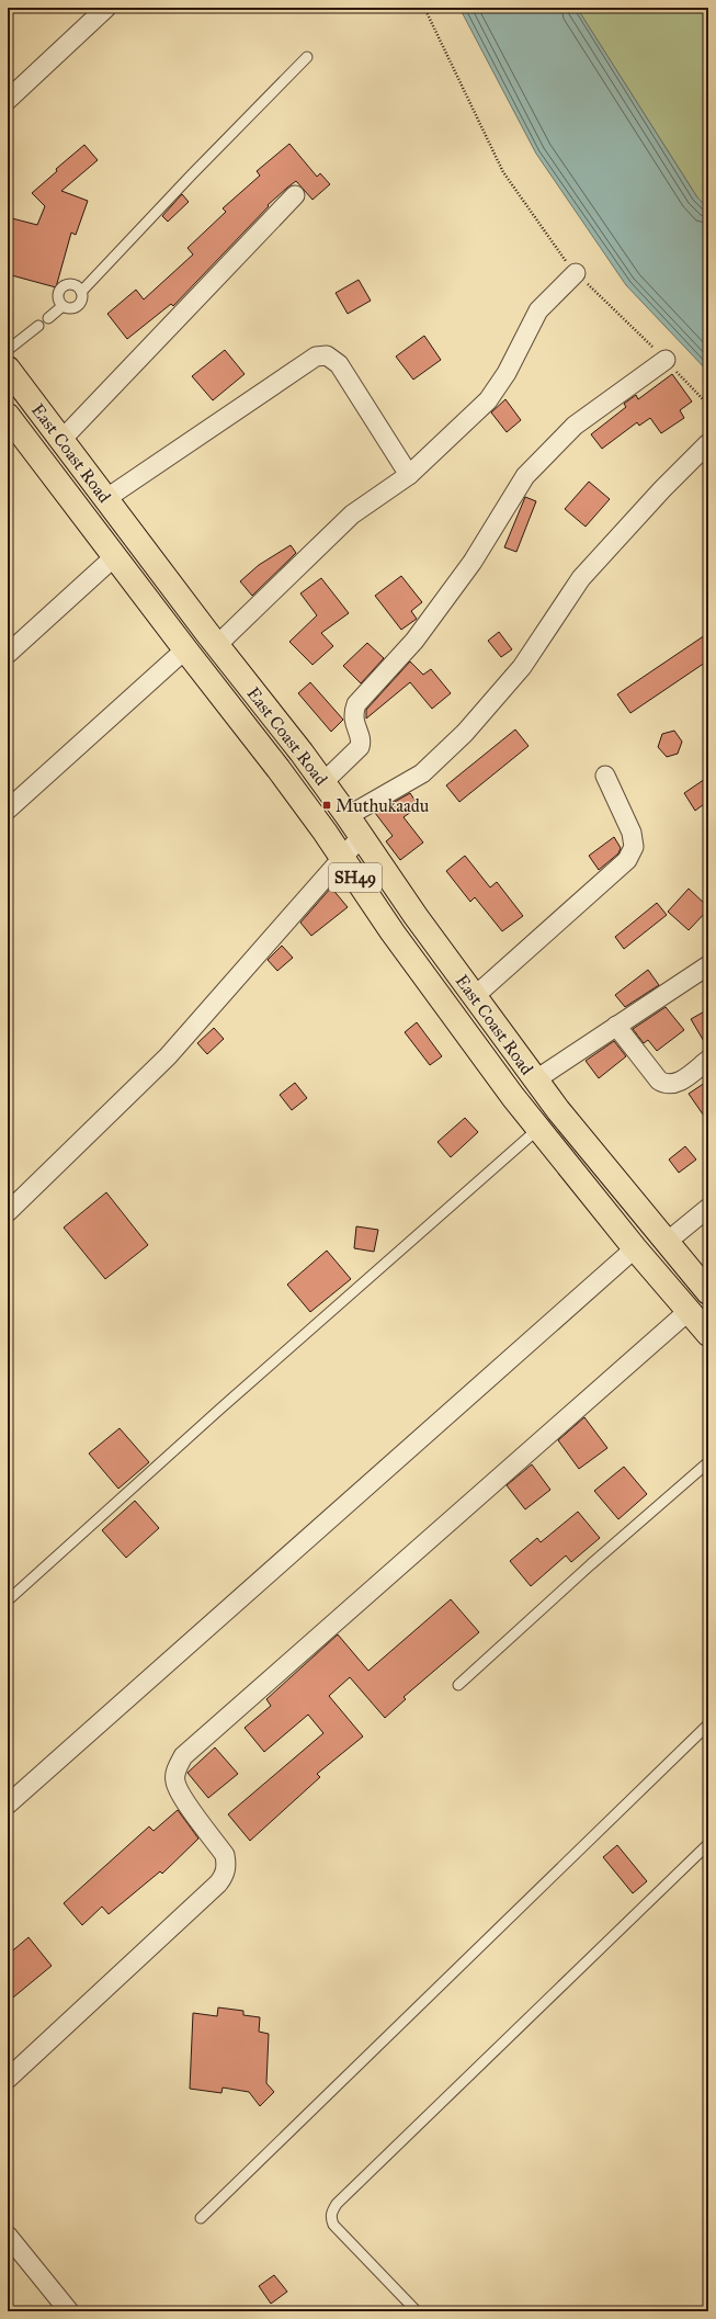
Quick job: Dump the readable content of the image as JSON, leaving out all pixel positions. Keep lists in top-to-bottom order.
{
  "streets": {
    "main road": ["East Coast Road", "SH49"]
  },
  "places": {
    "transit": ["Muthukaadu"]
  }
}
